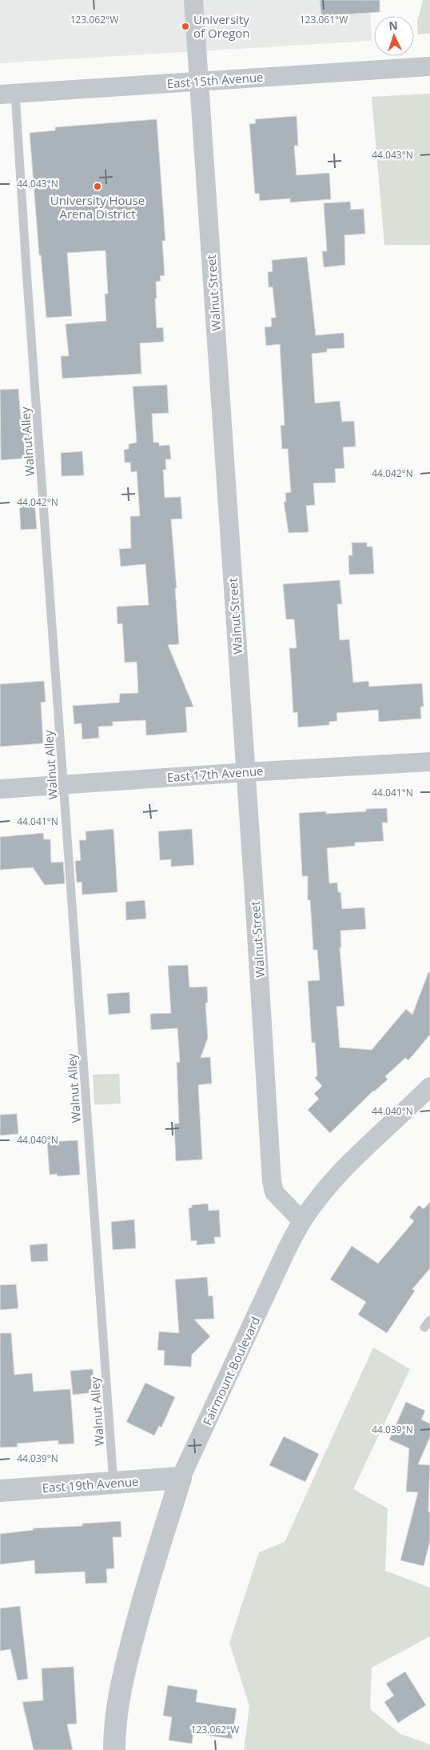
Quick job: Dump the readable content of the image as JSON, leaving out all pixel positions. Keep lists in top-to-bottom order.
{
  "streets": {
    "street": [
      "East 15th Avenue",
      "Walnut Street",
      "East 17th Avenue",
      "Fairmount Boulevard",
      "East 19th Avenue"
    ],
    "lane": ["Walnut Alley"]
  },
  "crossings": [
    ["East 15th Avenue", "Walnut Street"],
    ["East 15th Avenue", "Walnut Alley"],
    ["Walnut Street", "East 17th Avenue"],
    ["Walnut Street", "Fairmount Boulevard"],
    ["Walnut Alley", "East 17th Avenue"],
    ["Walnut Alley", "East 19th Avenue"],
    ["Fairmount Boulevard", "East 19th Avenue"]
  ],
  "places": ["University of Oregon", "University House Arena District"],
  "north": "top",
  "coordinates": [
    "123.062°W",
    "123.061°W",
    "44.043°N",
    "44.042°N",
    "44.041°N",
    "44.040°N",
    "44.039°N"
  ]
}
